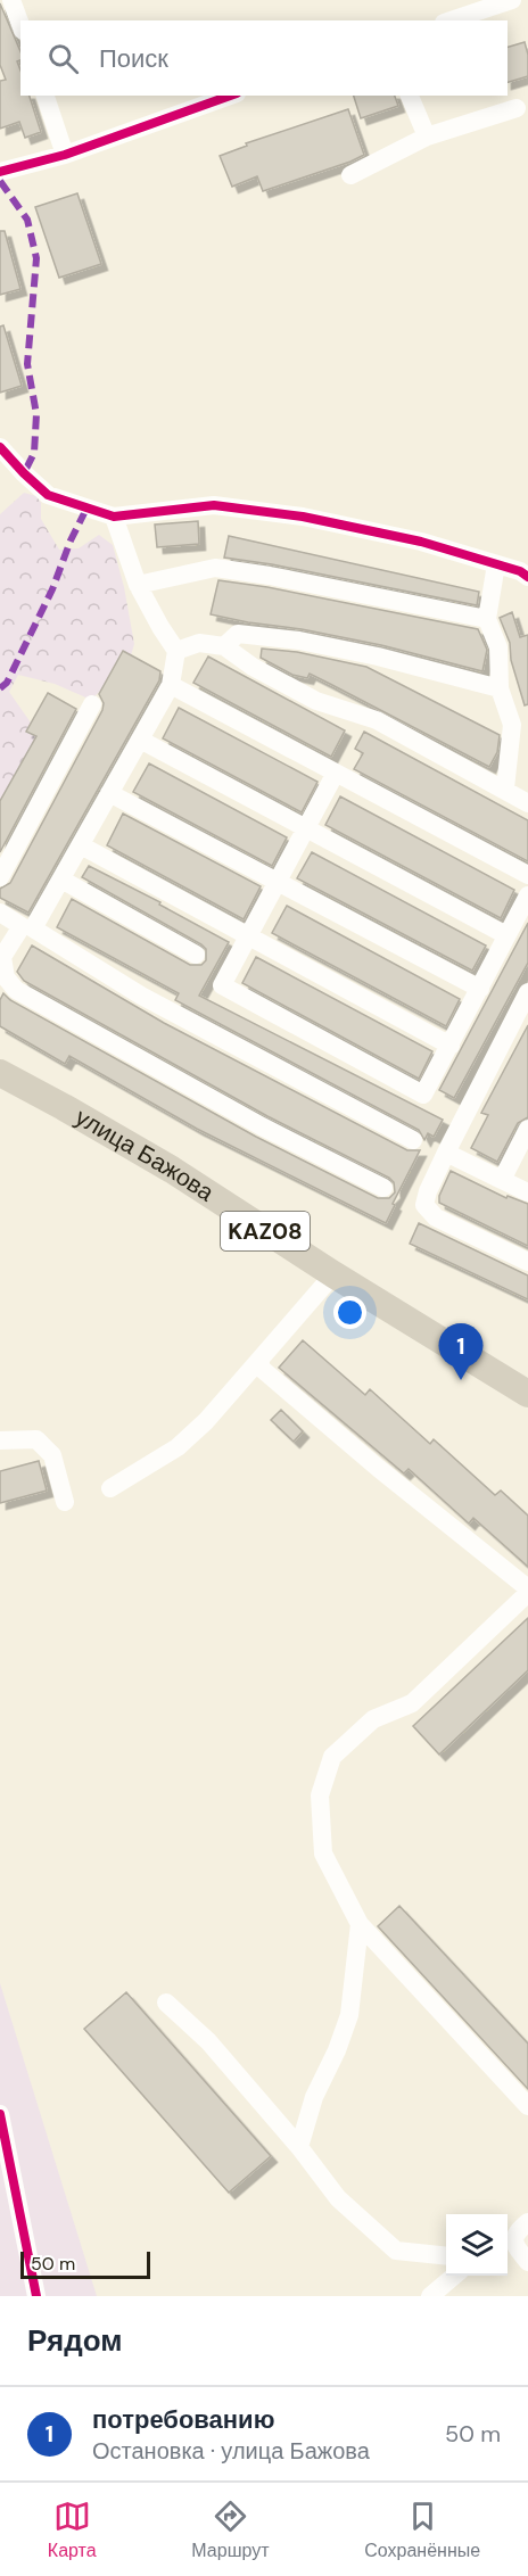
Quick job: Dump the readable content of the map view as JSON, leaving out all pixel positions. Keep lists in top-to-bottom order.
{
  "streets": {
    "highway": ["улица Бажова", "KAZ08"]
  },
  "scale_bar": "50 m",
  "page": {
    "search": "Поиск",
    "pins": "1",
    "scale": "50 m",
    "heading": "Рядом",
    "list": [
      {
        "mark": "1",
        "name": "потребованию",
        "note": "Остановка · улица Бажова",
        "value": "50 m"
      }
    ],
    "nav": ["Карта", "Маршрут", "Сохранённые"]
  }
}
